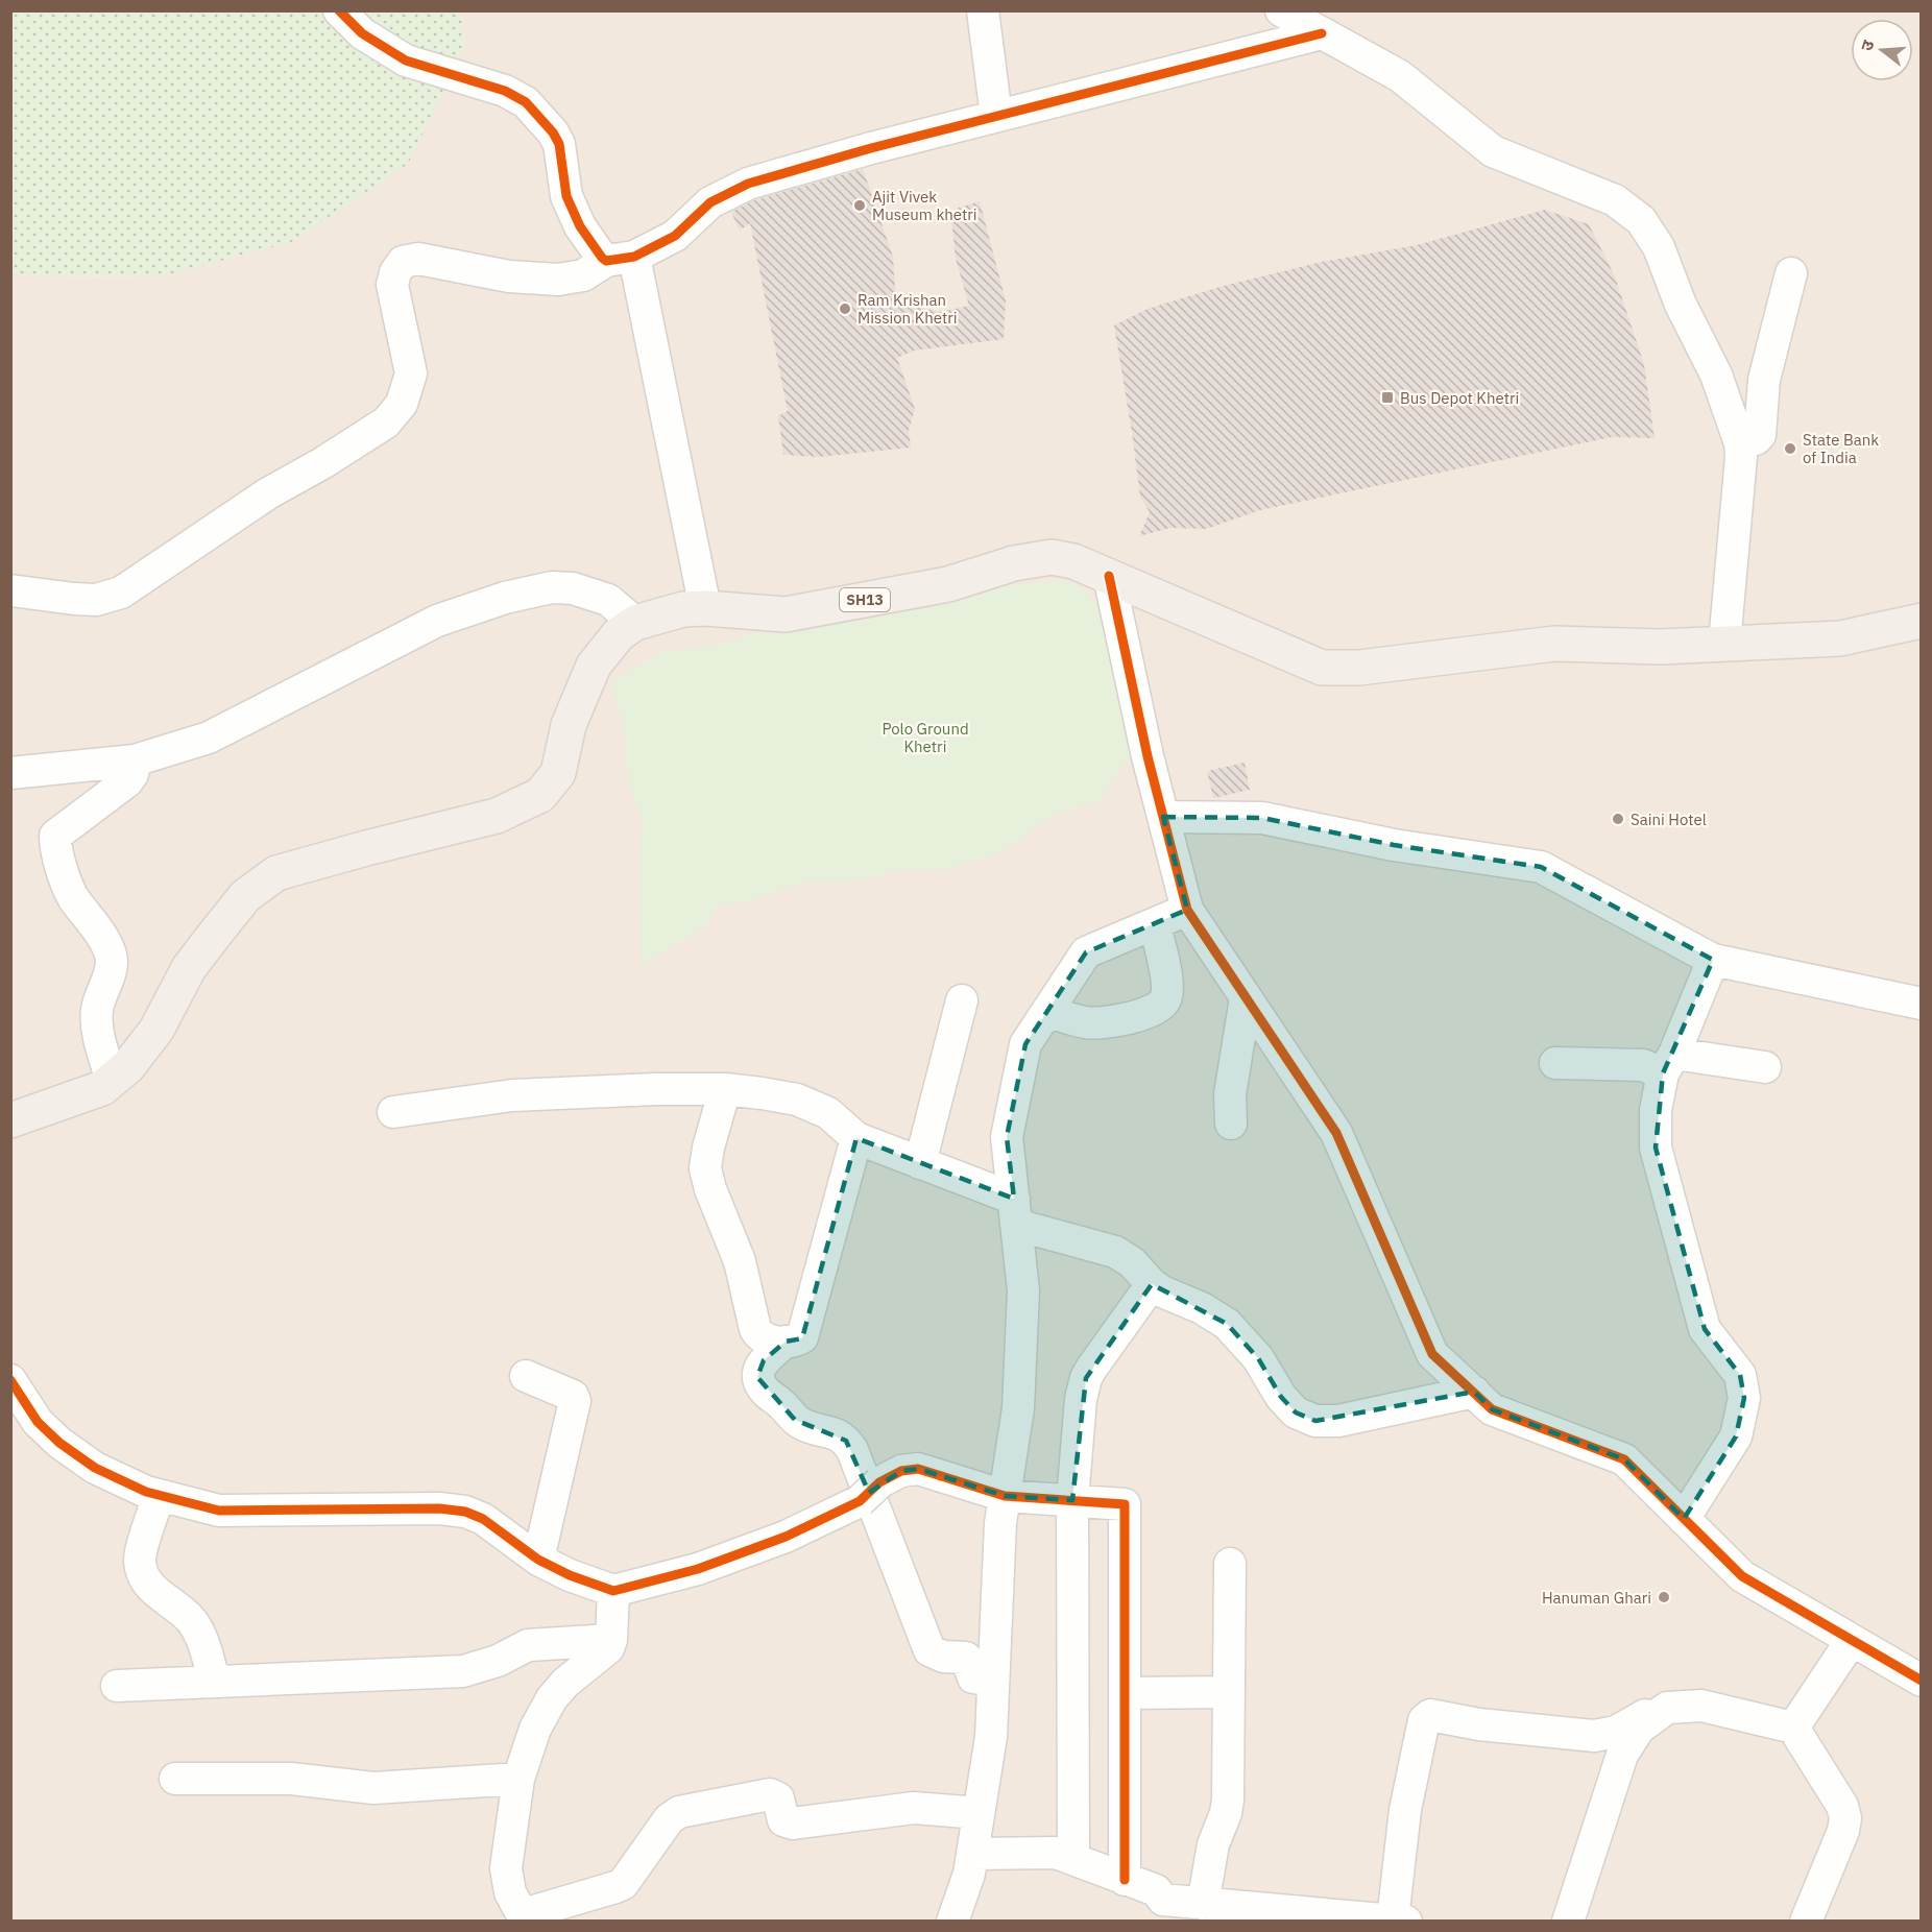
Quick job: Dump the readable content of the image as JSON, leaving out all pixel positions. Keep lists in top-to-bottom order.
{
  "streets": {
    "main road": ["SH13"]
  },
  "parks": ["Polo Ground Khetri"],
  "places": {
    "other": [
      "Ajit Vivek Museum khetri",
      "Ram Krishan Mission Khetri",
      "State Bank of India",
      "Saini Hotel",
      "Hanuman Ghari"
    ],
    "transit": ["Bus Depot Khetri"]
  },
  "north": "left"
}
